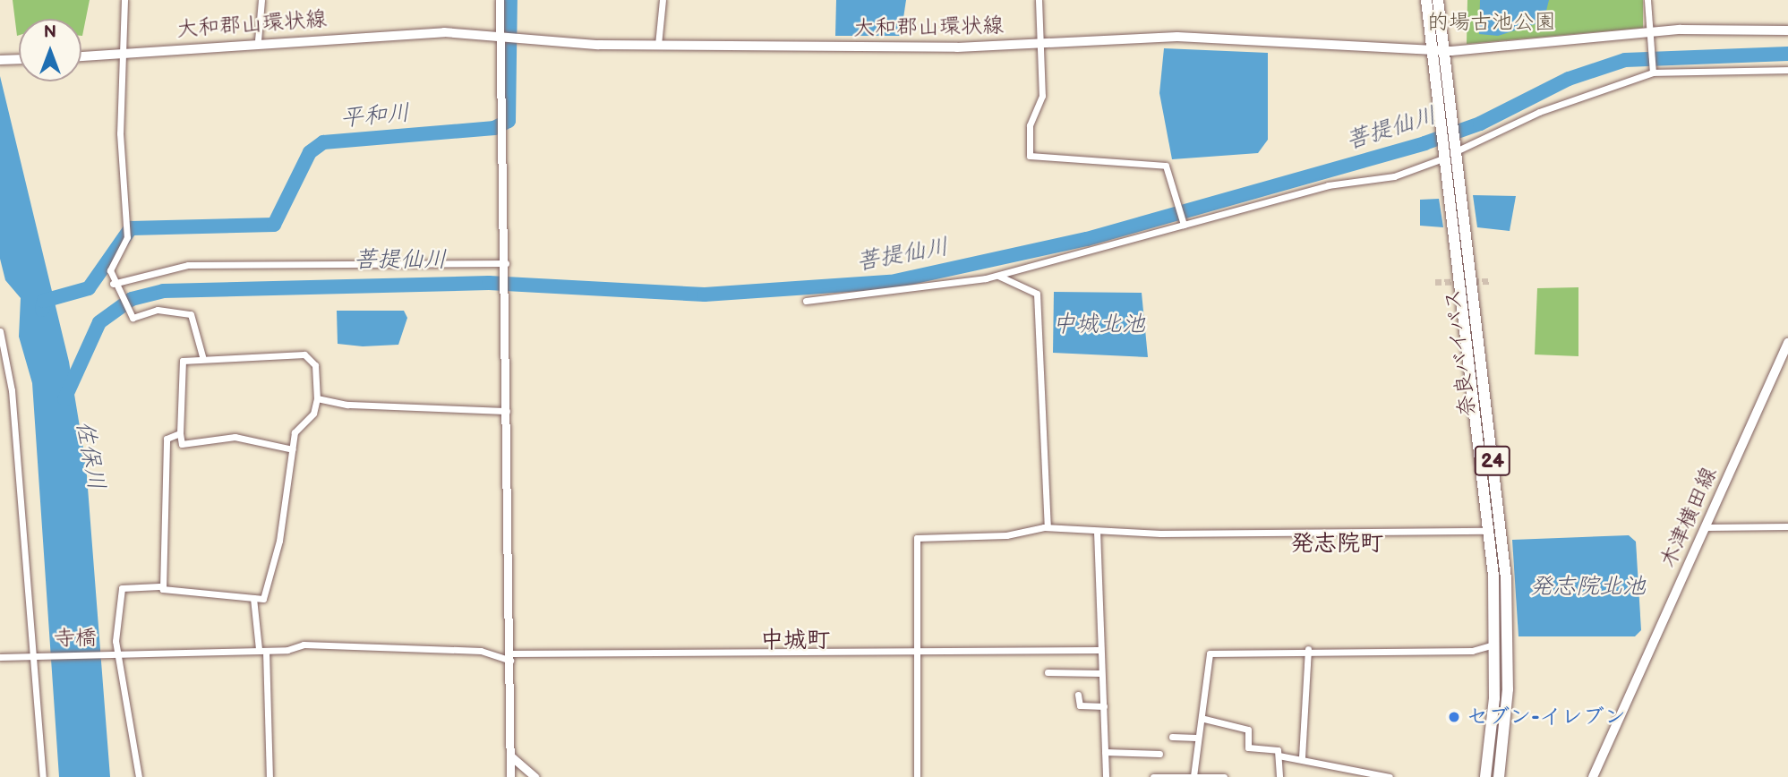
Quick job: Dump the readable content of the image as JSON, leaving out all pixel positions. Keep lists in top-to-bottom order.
{
  "streets": {
    "highway": ["奈良バイパス", "24"],
    "main road": ["大和郡山環状線", "木津横田線"],
    "street": ["寺橋"]
  },
  "crossings": [
    ["大和郡山環状線", "奈良バイパス"]
  ],
  "districts": ["発志院町", "中城町"],
  "water": [
    "平和川",
    "菩提仙川",
    "中城北池",
    "佐保川",
    "発志院北池"
  ],
  "parks": ["的場古池公園"],
  "places": ["セブン-イレブン"],
  "north": "top"
}
